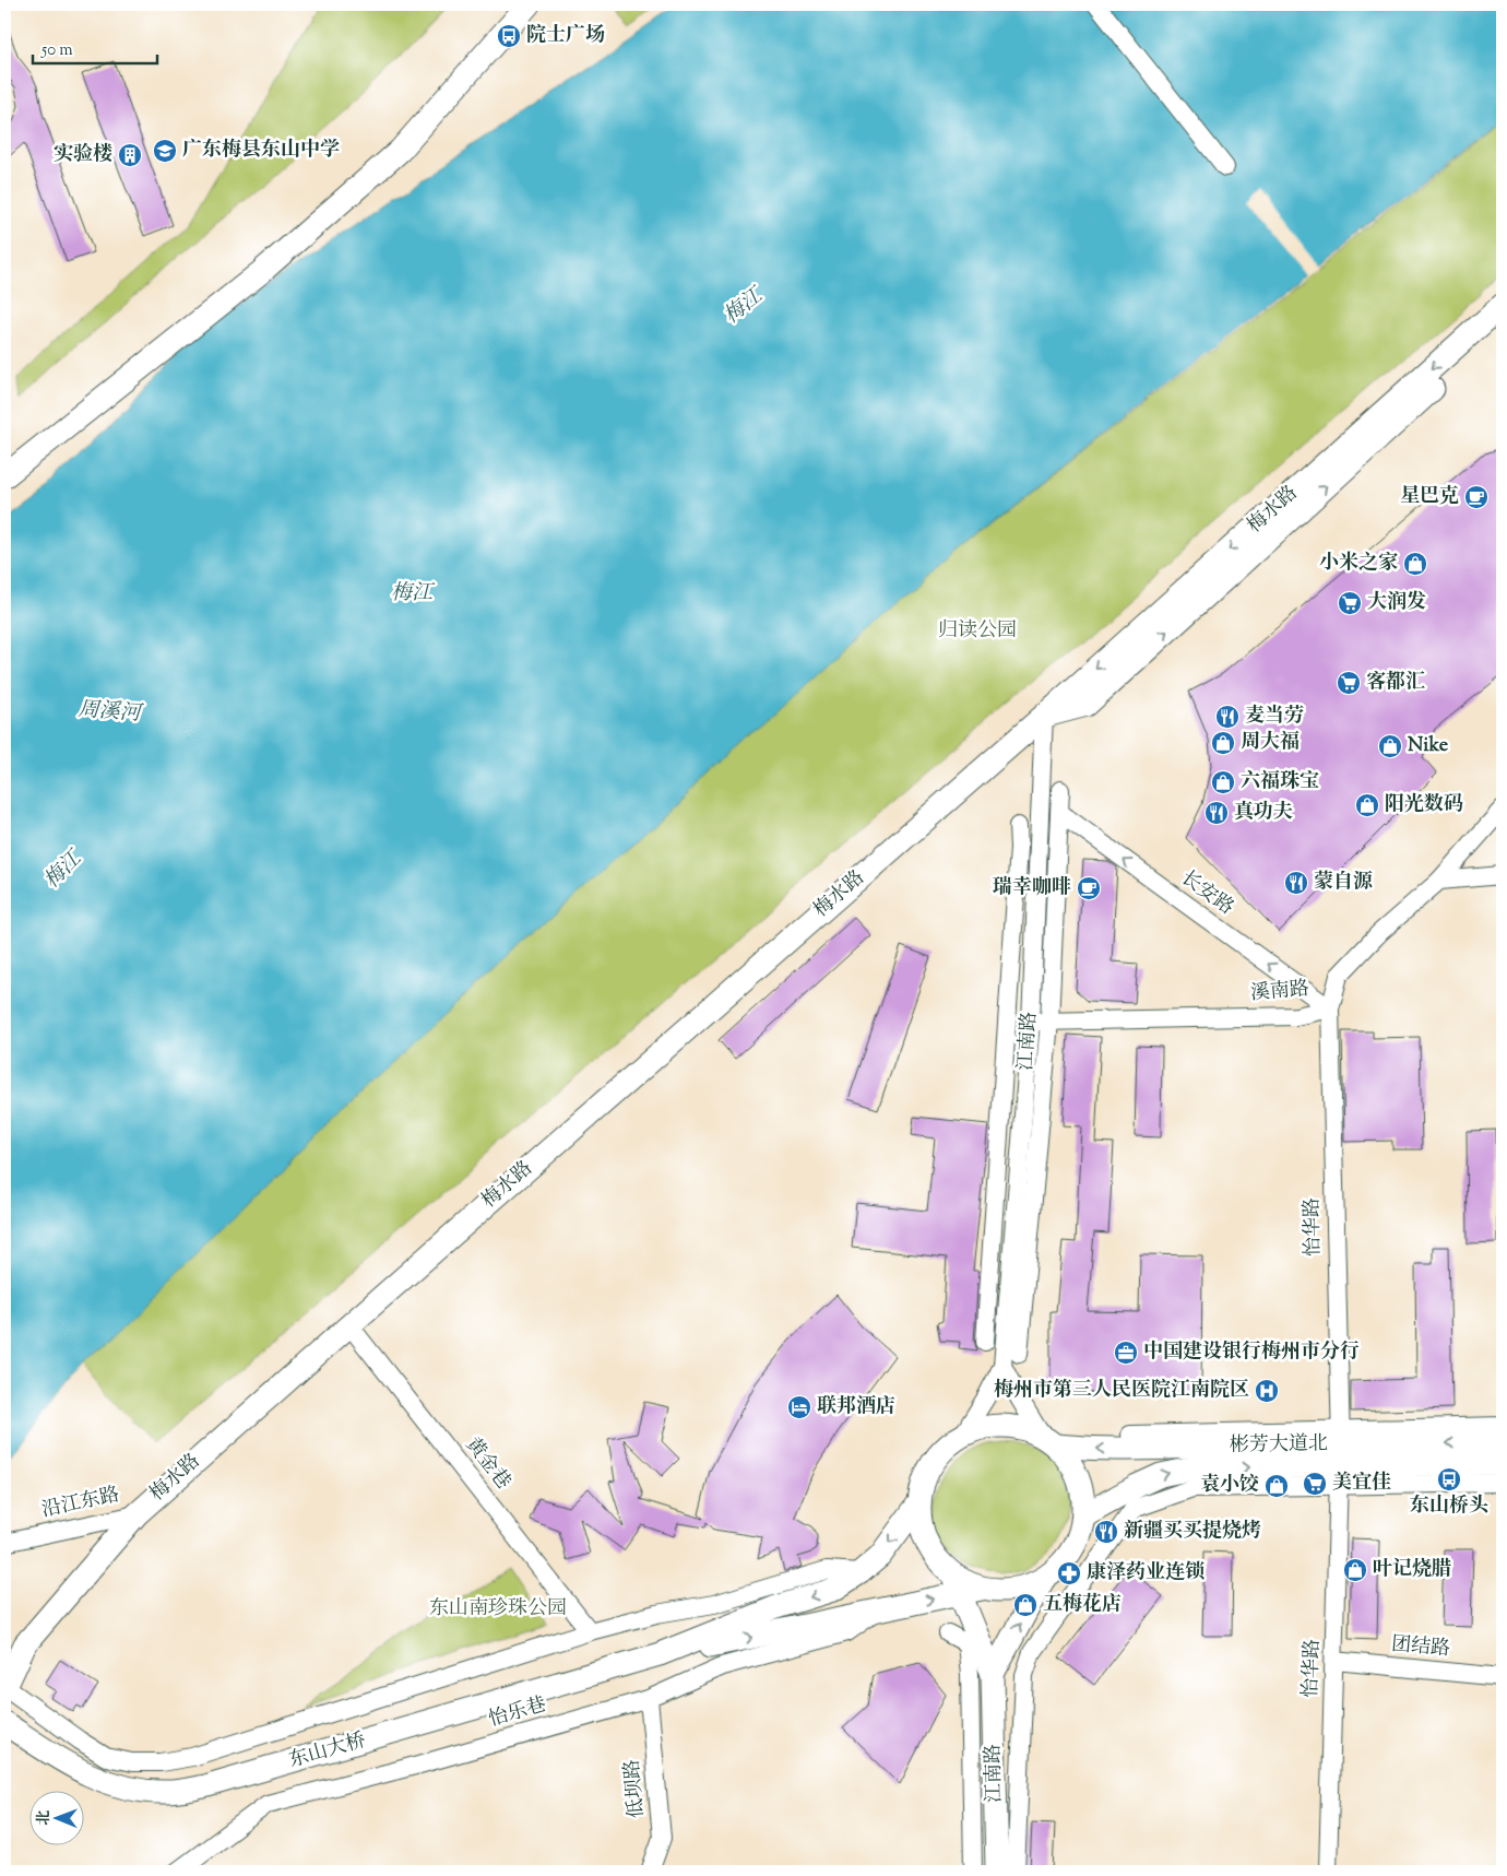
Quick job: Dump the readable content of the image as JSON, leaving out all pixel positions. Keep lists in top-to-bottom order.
{
  "streets": {
    "main road": [
      "梅水路",
      "江南路",
      "彬芳大道北",
      "东山大桥"
    ],
    "street": [
      "长安路",
      "溪南路",
      "怡华路",
      "黄金巷",
      "沿江东路",
      "团结路",
      "怡乐巷",
      "低坝路"
    ]
  },
  "crossings": [
    ["梅水路", "江南路"],
    ["梅水路", "黄金巷"],
    ["梅水路", "沿江东路"],
    ["长安路", "溪南路"],
    ["长安路", "怡华路"],
    ["溪南路", "江南路"],
    ["溪南路", "怡华路"],
    ["江南路", "彬芳大道北"],
    ["怡华路", "彬芳大道北"],
    ["怡华路", "团结路"],
    ["怡乐巷", "低坝路"]
  ],
  "one_way": ["长安路"],
  "water": ["梅江", "周溪河"],
  "parks": ["归读公园", "东山南珍珠公园"],
  "places": {
    "bus stop": ["院士广场", "东山桥头"],
    "school or university": ["广东梅县东山中学"],
    "building": ["实验楼"],
    "cafe": ["星巴克", "瑞幸咖啡"],
    "shop": [
      "小米之家",
      "周大福",
      "Nike",
      "六福珠宝",
      "阳光数码",
      "袁小饺",
      "叶记烧腊",
      "五梅花店"
    ],
    "supermarket": ["大润发", "客都汇", "美宜佳"],
    "restaurant": [
      "麦当劳",
      "真功夫",
      "蒙自源",
      "新疆买买提烧烤"
    ],
    "office": ["中国建设银行梅州市分行"],
    "hospital": ["梅州市第三人民医院江南院区"],
    "hotel": ["联邦酒店"],
    "pharmacy": ["康泽药业连锁"]
  },
  "scale_bar": "50 m",
  "north": "left"
}
